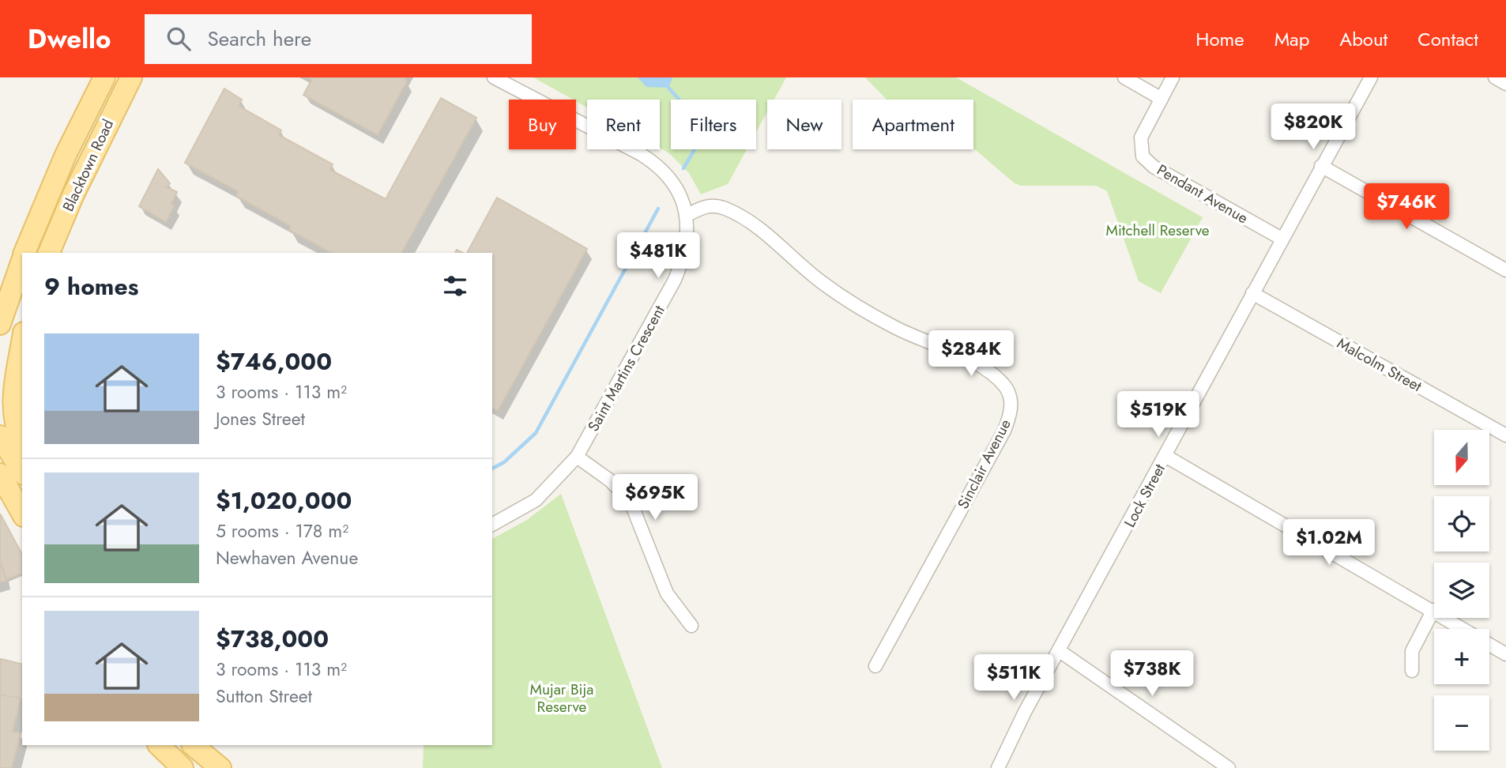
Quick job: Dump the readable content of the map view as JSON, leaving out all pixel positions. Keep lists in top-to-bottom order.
{
  "streets": {
    "main road": ["Blacktown Road"],
    "street": [
      "Pendant Avenue",
      "Malcolm Street",
      "Saint Martins Crescent",
      "Sinclair Avenue",
      "Lock Street"
    ]
  },
  "crossings": [
    ["Pendant Avenue", "Lock Street"],
    ["Malcolm Street", "Lock Street"],
    ["Saint Martins Crescent", "Sinclair Avenue"]
  ],
  "parks": ["Mitchell Reserve", "Mujar Bija Reserve"],
  "north": "bottom",
  "page": {
    "header": "Dwello",
    "search": "Search here",
    "nav": [
      "Home",
      "Map",
      "About",
      "Contact"
    ],
    "chip": [
      "Buy",
      "Rent",
      "Filters",
      "New",
      "Apartment"
    ],
    "price": [
      "$820K",
      "$746K",
      "$481K",
      "$284K",
      "$519K",
      "$695K",
      "$1.02M",
      "$738K",
      "$511K"
    ],
    "heading": "9 homes",
    "list": [
      {
        "name": "$746,000",
        "note": "3 rooms · 113 m² · Jones Street"
      },
      {
        "name": "$1,020,000",
        "note": "5 rooms · 178 m² · Newhaven Avenue"
      },
      {
        "name": "$738,000",
        "note": "3 rooms · 113 m² · Sutton Street"
      }
    ],
    "map_buttons": ["+", "−"]
  }
}
